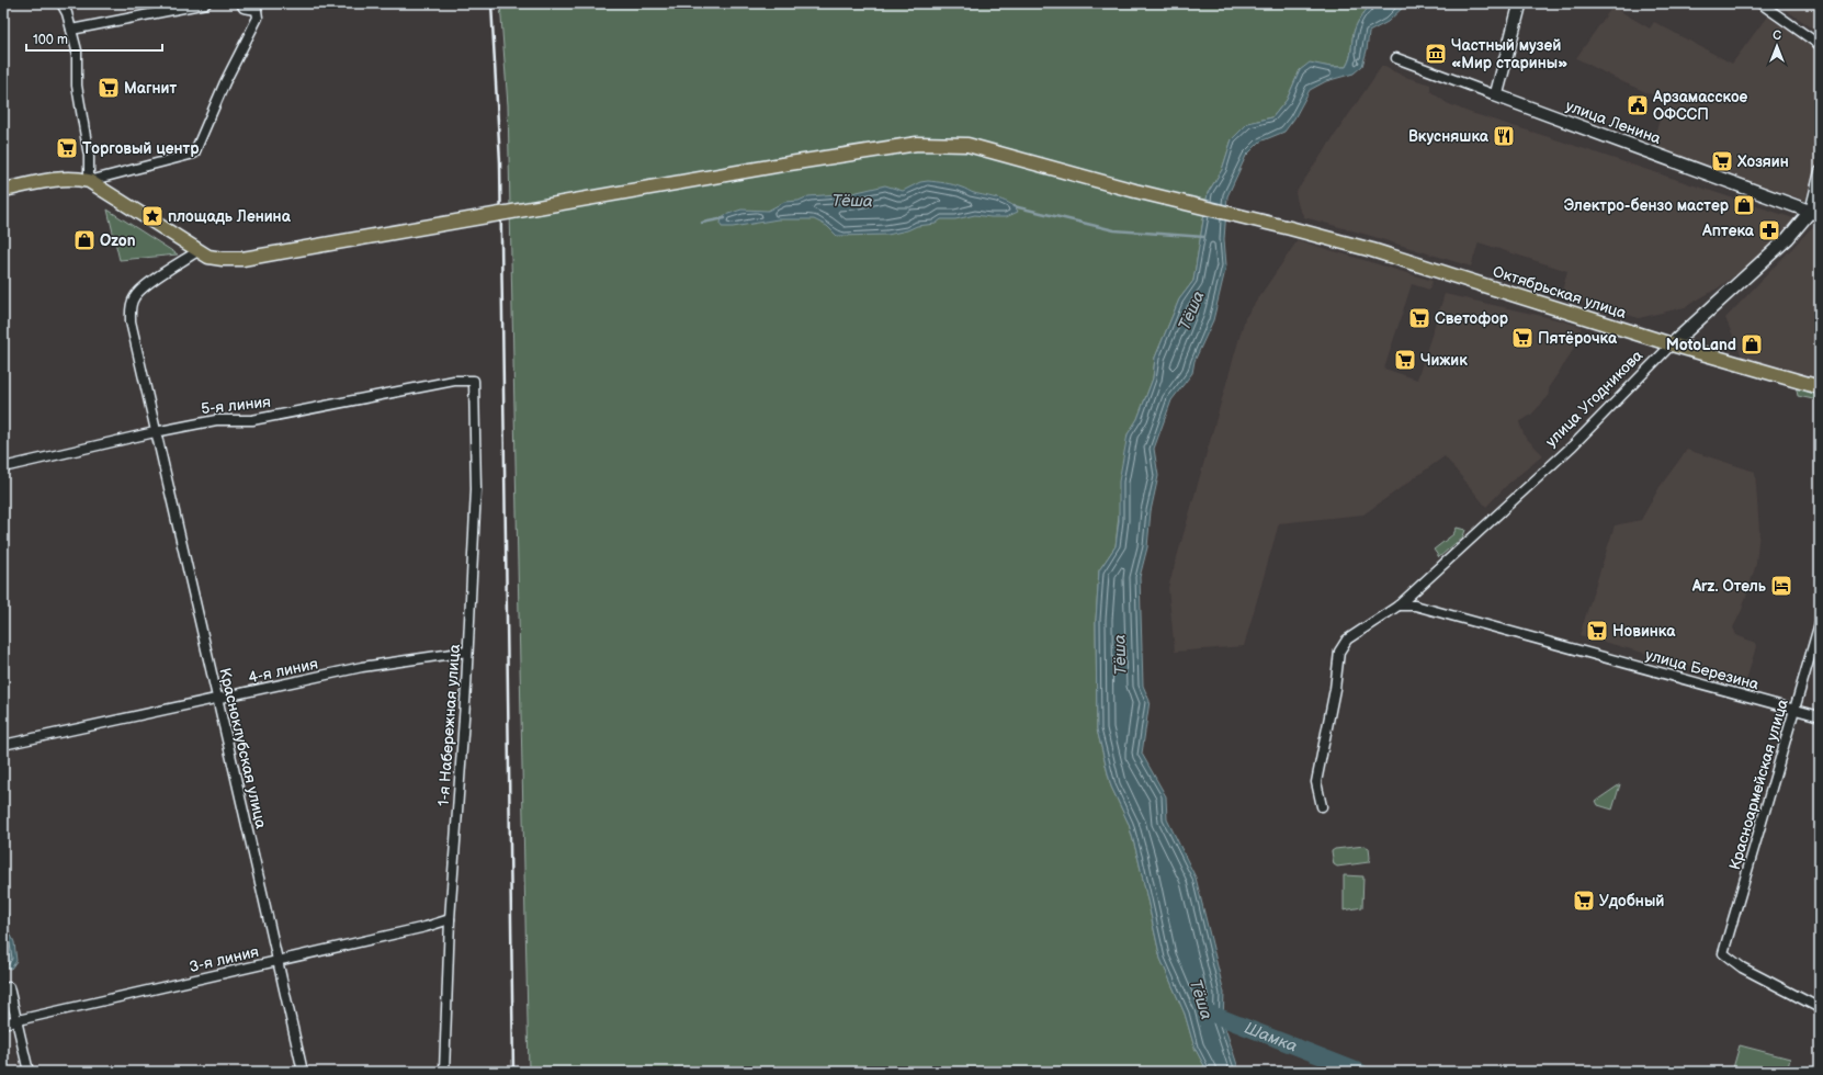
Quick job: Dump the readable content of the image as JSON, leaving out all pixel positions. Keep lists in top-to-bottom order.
{
  "streets": {
    "main road": ["Октябрьская улица"],
    "street": [
      "улица Ленина",
      "улица Угодникова",
      "5-я линия",
      "улица Березина",
      "4-я линия",
      "1-я Набережная улица",
      "Красноклубская улица",
      "Красноармейская улица",
      "3-я линия"
    ]
  },
  "crossings": [
    ["улица Ленина", "улица Угодникова"],
    ["Октябрьская улица", "улица Угодникова"],
    ["Октябрьская улица", "Красноклубская улица"],
    ["улица Угодникова", "улица Березина"],
    ["5-я линия", "1-я Набережная улица"],
    ["5-я линия", "Красноклубская улица"],
    ["улица Березина", "Красноармейская улица"],
    ["4-я линия", "1-я Набережная улица"],
    ["4-я линия", "Красноклубская улица"],
    ["1-я Набережная улица", "3-я линия"],
    ["Красноклубская улица", "3-я линия"]
  ],
  "water": ["Тёша", "Шамка"],
  "places": {
    "museum": ["Частный музей «Мир старины»"],
    "supermarket": [
      "Магнит",
      "Торговый центр",
      "Хозяин",
      "Светофор",
      "Пятёрочка",
      "Чижик",
      "Новинка",
      "Удобный"
    ],
    "public building": ["Арзамасское ОФССП"],
    "restaurant": ["Вкусняшка"],
    "shop": ["Электро-бензо мастер", "Ozon", "MotoLand"],
    "place": ["площадь Ленина"],
    "pharmacy": ["Аптека"],
    "hotel": ["Arz. Отель"]
  },
  "scale_bar": "100 m",
  "north": "top"
}
